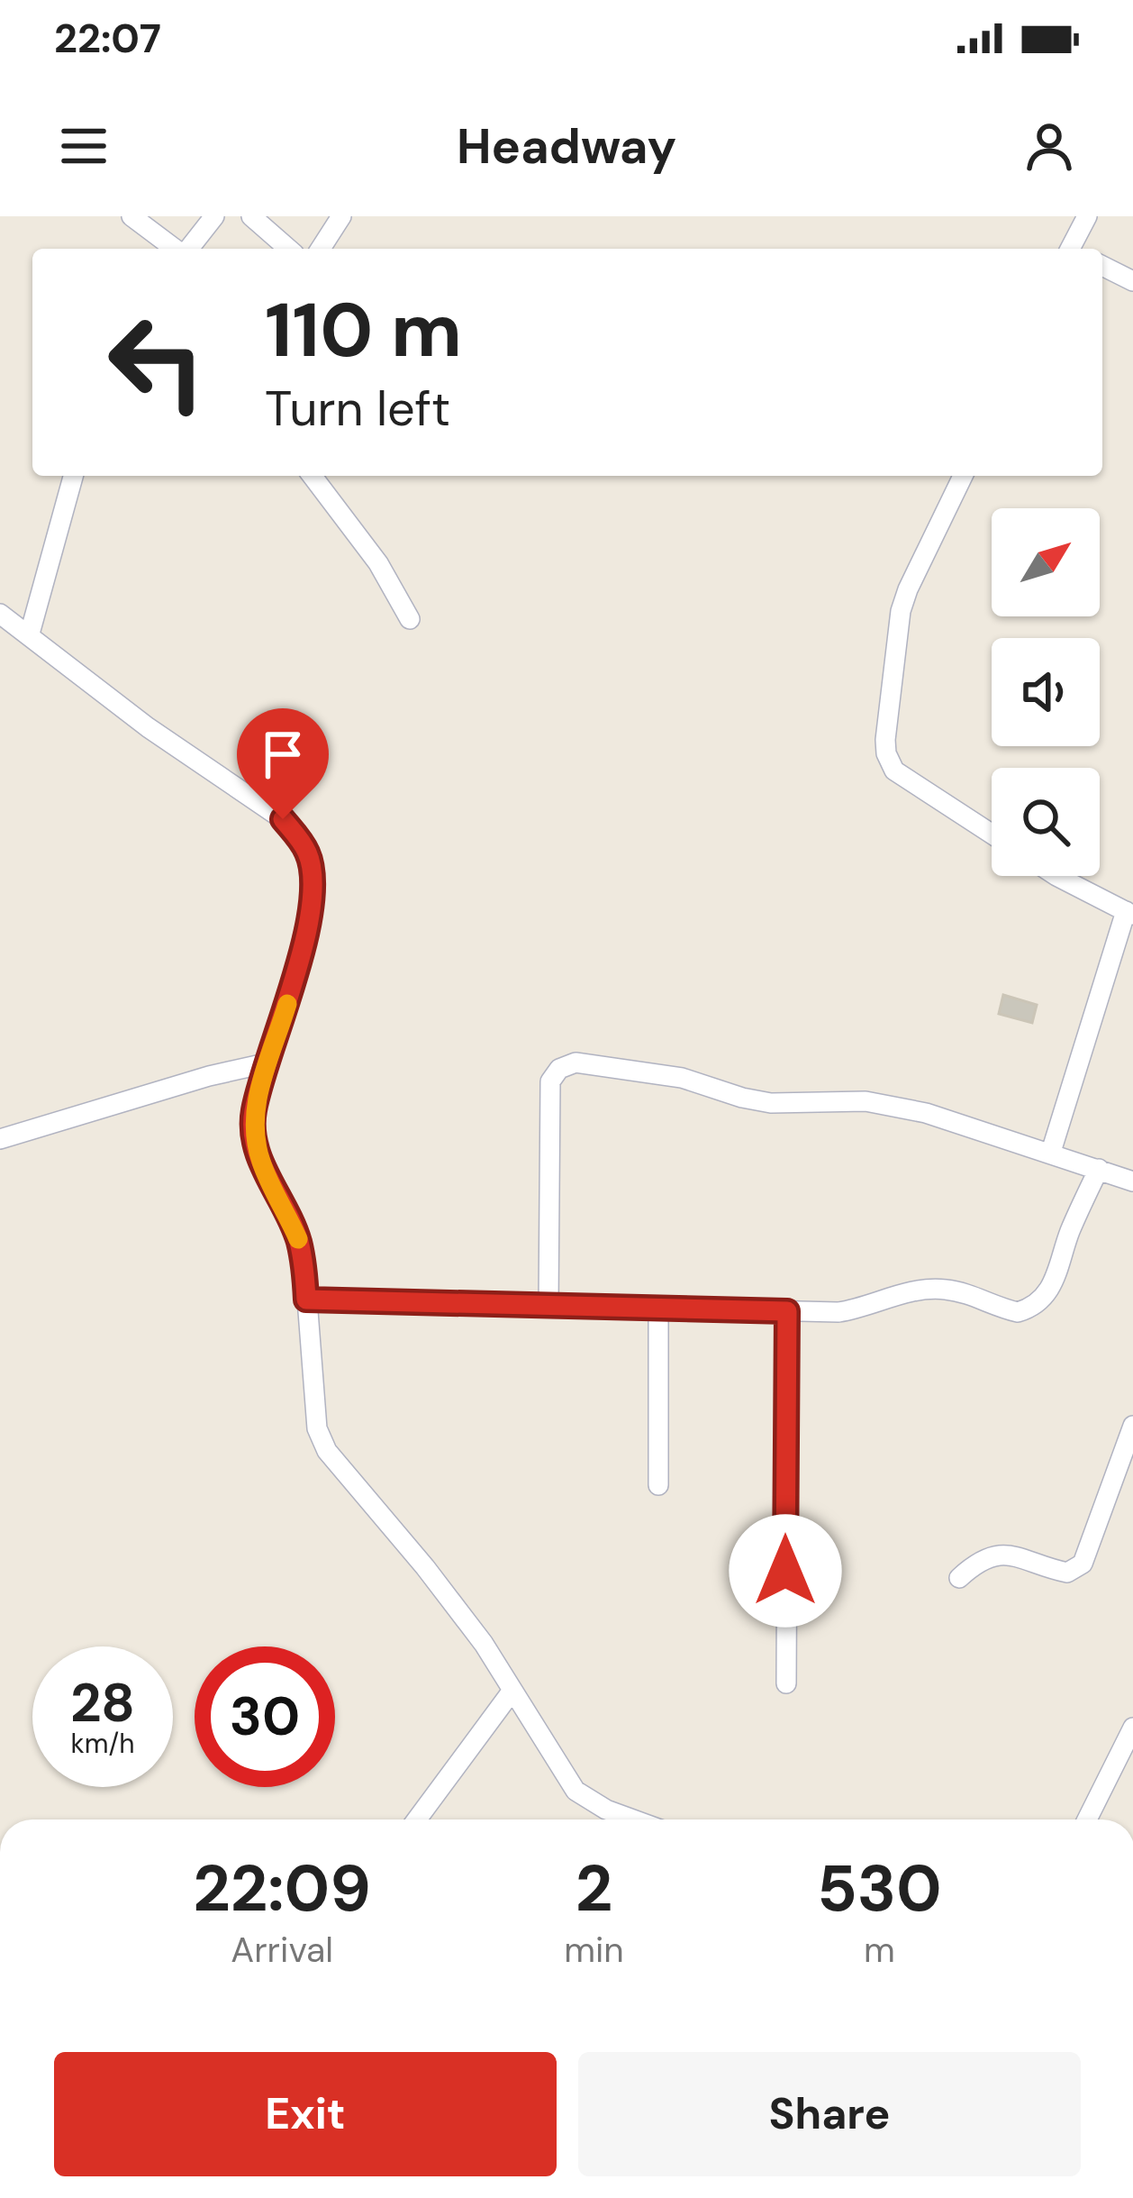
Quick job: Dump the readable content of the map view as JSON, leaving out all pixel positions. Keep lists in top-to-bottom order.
{
  "north": "top right",
  "page": {
    "status": "22:07",
    "header": "Headway",
    "turn": ["110 m", "Turn left"],
    "speed": "28 km/h",
    "limit": "30",
    "eta": [
      "22:09",
      "Arrival",
      "2",
      "min",
      "530",
      "m"
    ],
    "buttons": ["Exit", "Share"]
  }
}
